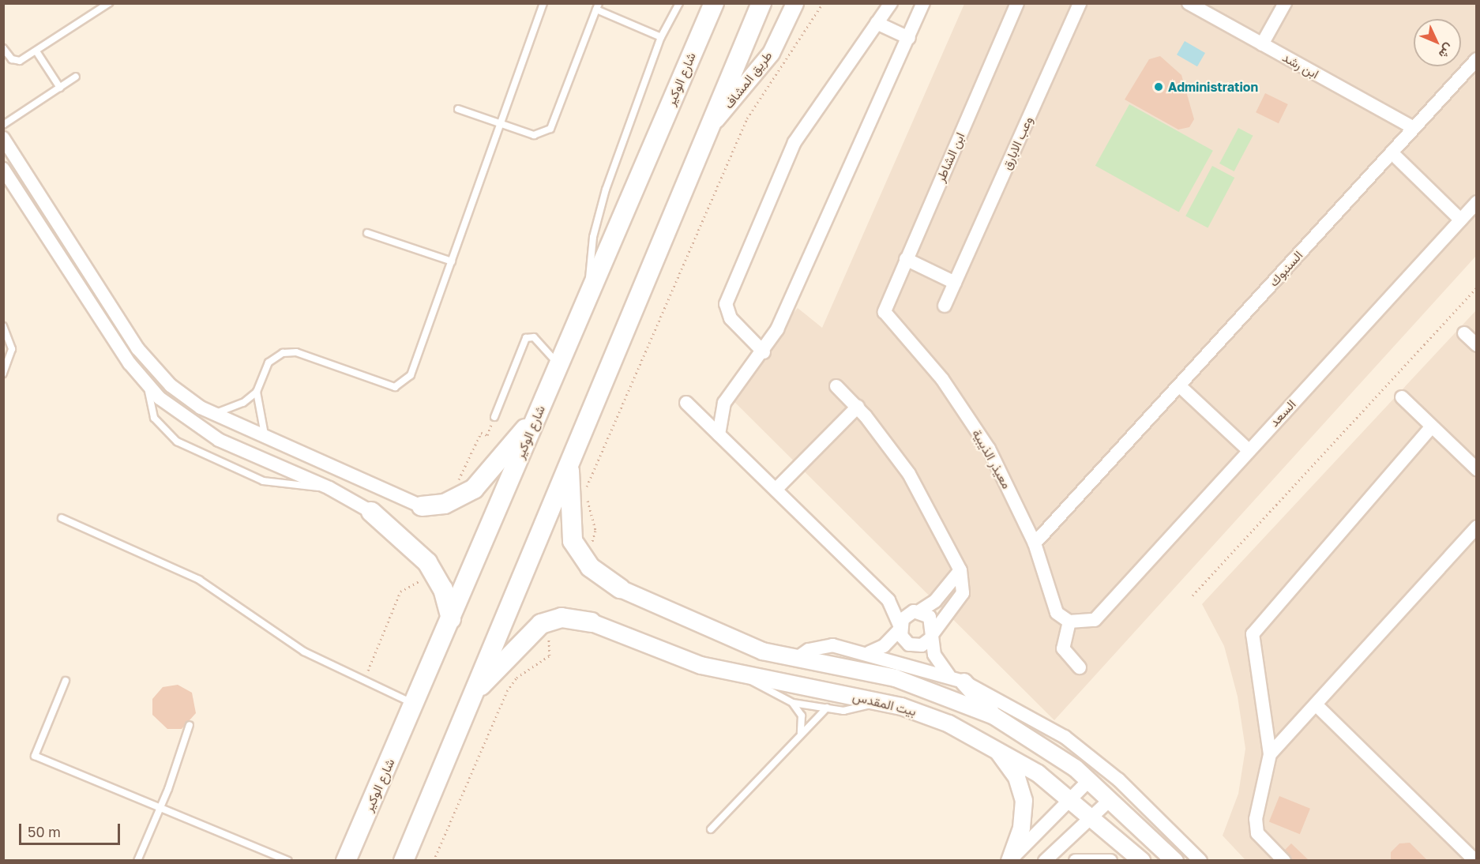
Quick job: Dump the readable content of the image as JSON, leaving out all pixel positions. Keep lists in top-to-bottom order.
{
  "streets": {
    "main road": ["شارع الوكير"],
    "street": [
      "ابن رشد",
      "طريق المشاف",
      "وعب الابارق",
      "ابن الشاطر",
      "السنبوك",
      "السعد",
      "معيذر الذيبية",
      "بيت المقدس"
    ]
  },
  "crossings": [
    ["ابن رشد", "السنبوك"],
    ["ابن الشاطر", "معيذر الذيبية"],
    ["السنبوك", "معيذر الذيبية"],
    ["السعد", "معيذر الذيبية"]
  ],
  "places": ["Administration"],
  "scale_bar": "50 m",
  "north": "bottom right"
}
